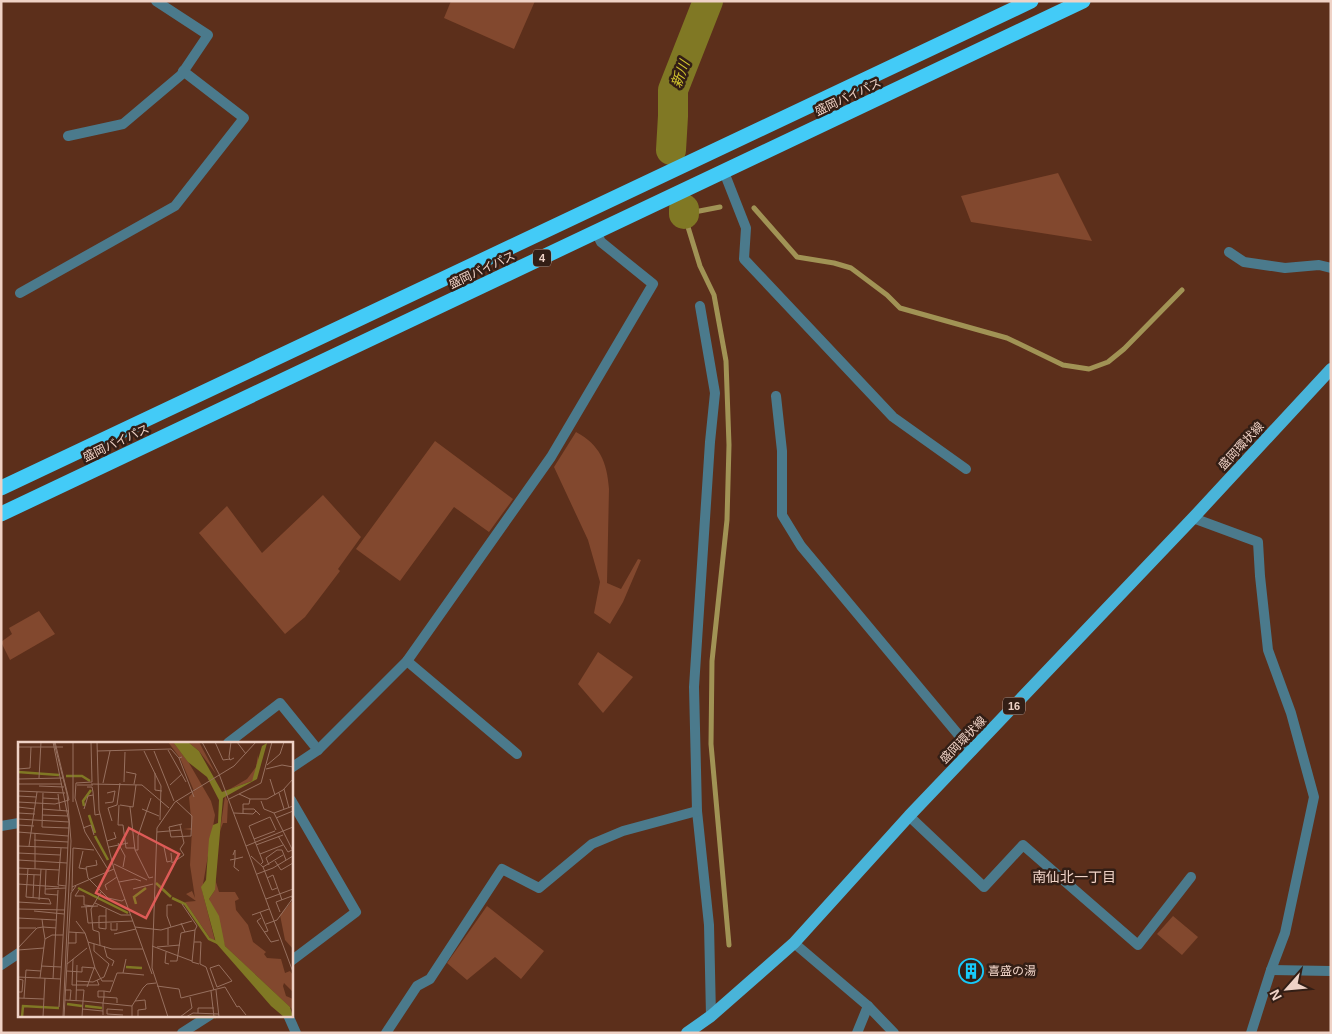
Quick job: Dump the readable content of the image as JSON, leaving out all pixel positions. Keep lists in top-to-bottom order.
{
  "streets": {
    "highway": ["盛岡バイパス", "4"],
    "main road": ["盛岡環状線", "16"]
  },
  "districts": ["南仙北一丁目"],
  "water": ["新川"],
  "places": {
    "building": ["喜盛の湯"]
  },
  "north": "bottom left"
}
